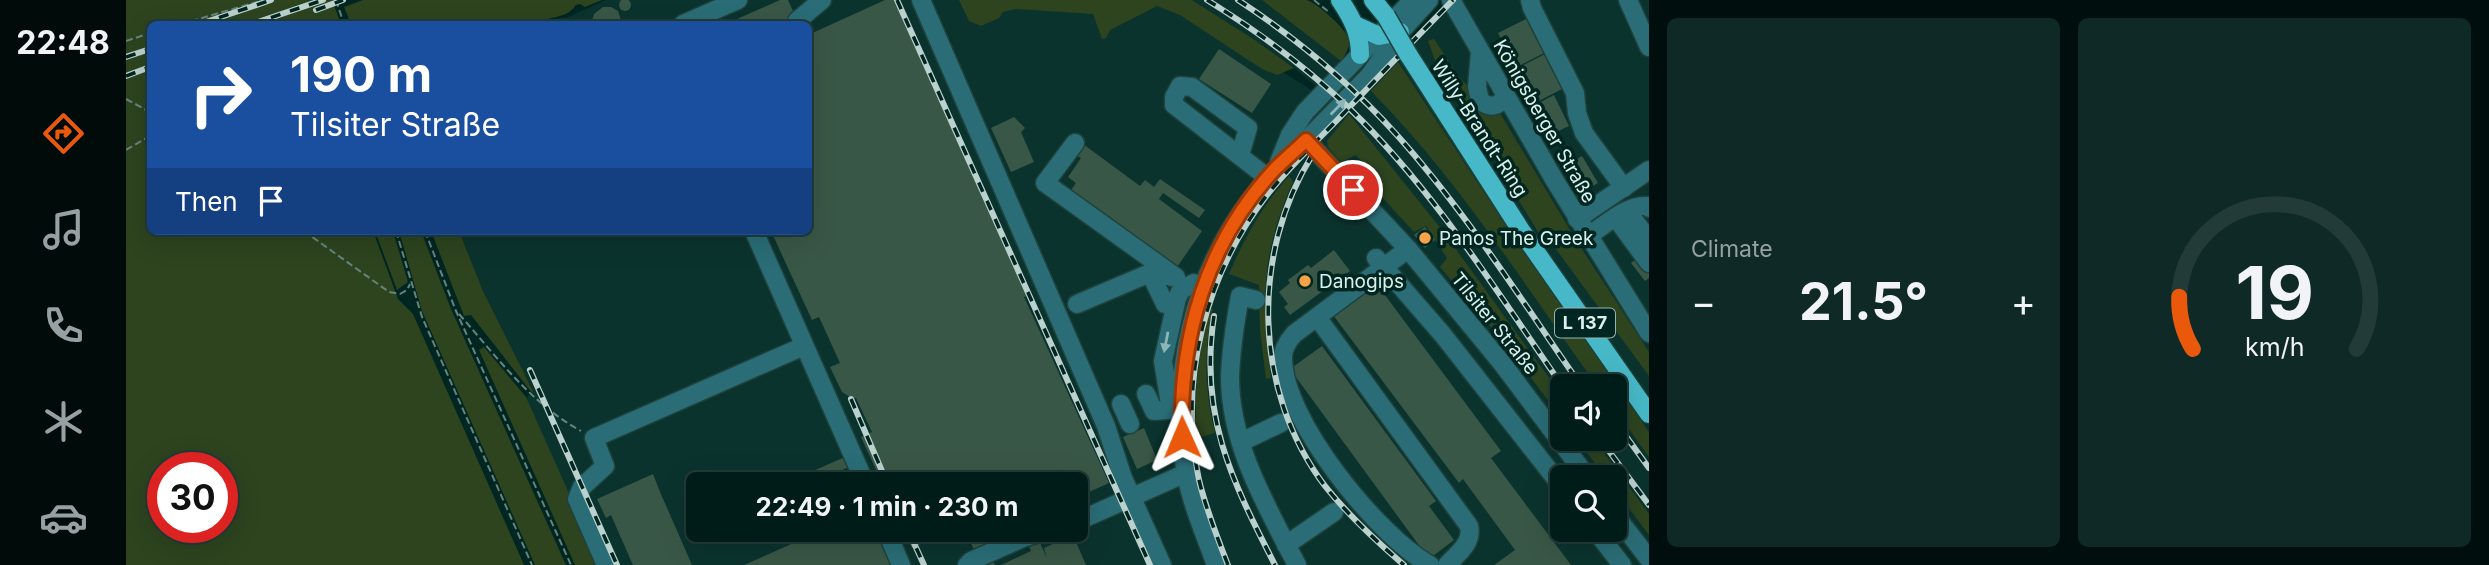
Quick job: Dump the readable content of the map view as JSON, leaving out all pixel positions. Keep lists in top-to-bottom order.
{
  "streets": {
    "main road": ["Willy-Brandt-Ring", "L 137"],
    "street": ["Königsberger Straße", "Tilsiter Straße"]
  },
  "places": ["Panos The Greek", "Danogips"],
  "page": {
    "tabs": "22:48",
    "tile": "Climate",
    "turn": ["190 m", "Tilsiter Straße"],
    "then": "Then",
    "heat": ["−", "21.5°", "+"],
    "limit": "30",
    "trip": "22:49 · 1 min · 230 m",
    "gauge": ["19", "km/h"]
  }
}
